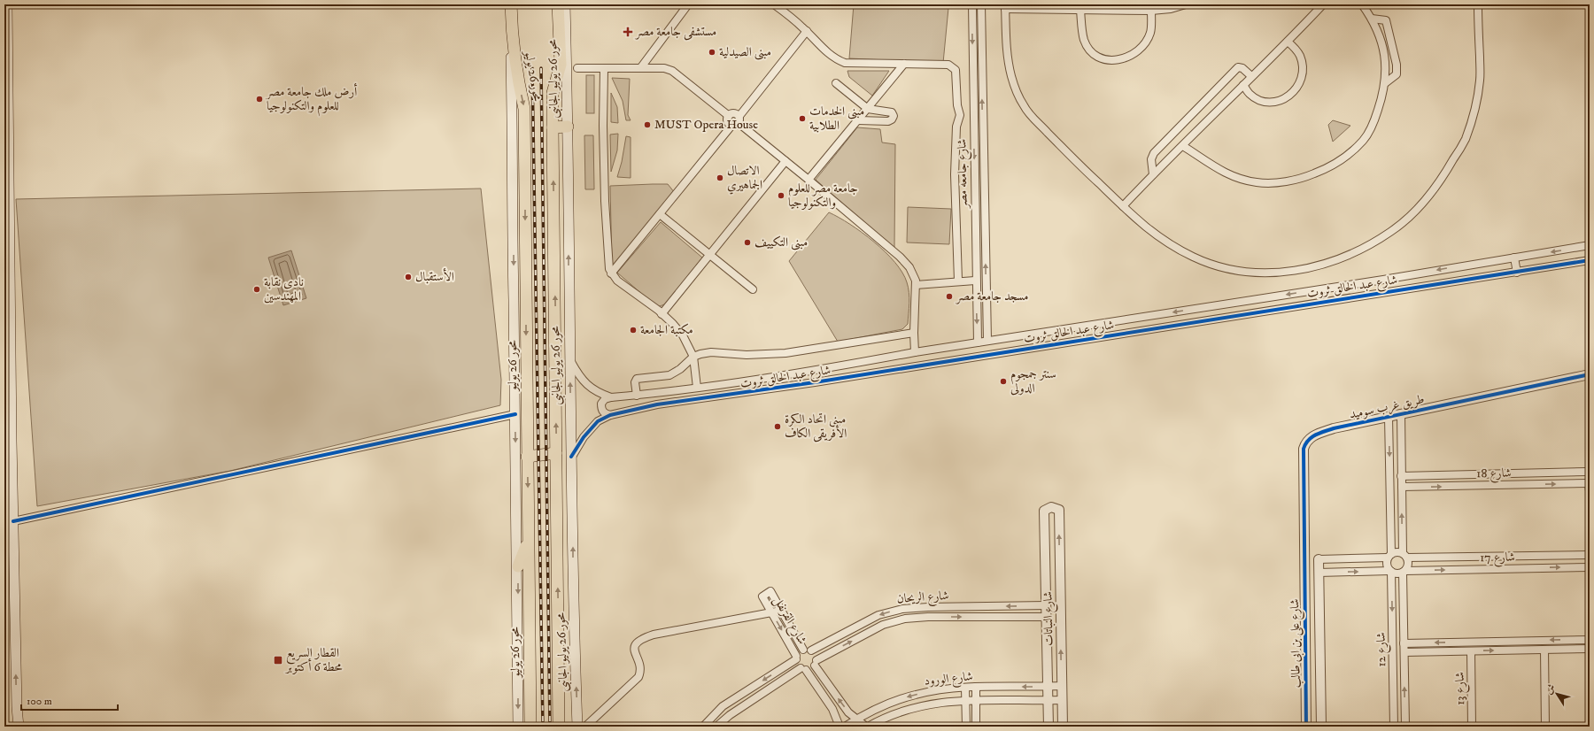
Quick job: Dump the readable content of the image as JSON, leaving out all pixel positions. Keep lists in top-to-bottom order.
{
  "streets": {
    "highway": ["محور 26 يوليو"],
    "main road": ["محور 26 يوليو الجانبى"],
    "street": [
      "شارع جامعه مصر",
      "شارع عبد الخالق ثروت",
      "طريق غرب سوميد",
      "شارع 18",
      "شارع 17",
      "شارع الريحان",
      "شارع النباتات",
      "شارع القرنفل",
      "شارع على بن ابى طالب",
      "شارع 12",
      "شارع الورود",
      "شارع 13"
    ]
  },
  "crossings": [
    ["محور 26 يوليو الجانبى", "شارع عبد الخالق ثروت"],
    ["شارع جامعه مصر", "شارع عبد الخالق ثروت"],
    ["طريق غرب سوميد", "شارع على بن ابى طالب"],
    ["شارع 17", "شارع 12"],
    ["شارع الريحان", "شارع النباتات"],
    ["شارع الريحان", "شارع القرنفل"],
    ["شارع النباتات", "شارع الورود"]
  ],
  "places": {
    "health": ["مستشفى جامعة مصر"],
    "other": [
      "مبنى الصيدلية",
      "أرض ملك جامعة مصر للعلوم والتكنولوجيا",
      "مبنى الخدمات الطلابية",
      "MUST Opera House",
      "الاتصال الجماهيري",
      "جامعة مصر للعلوم والتكنولوجيا",
      "مبنى التكييف",
      "الأستقبال",
      "نادى نقابة المهندسين",
      "مسجد جامعة مصر",
      "مكتبة الجامعة",
      "سنتر جمجوم الدولى",
      "مبنى اتحاد الكرة الأفريقى الكاف"
    ],
    "transit": ["القطار السريع محطة 6 أكتوبر"]
  },
  "scale_bar": "100 m",
  "north": "top left"
}
